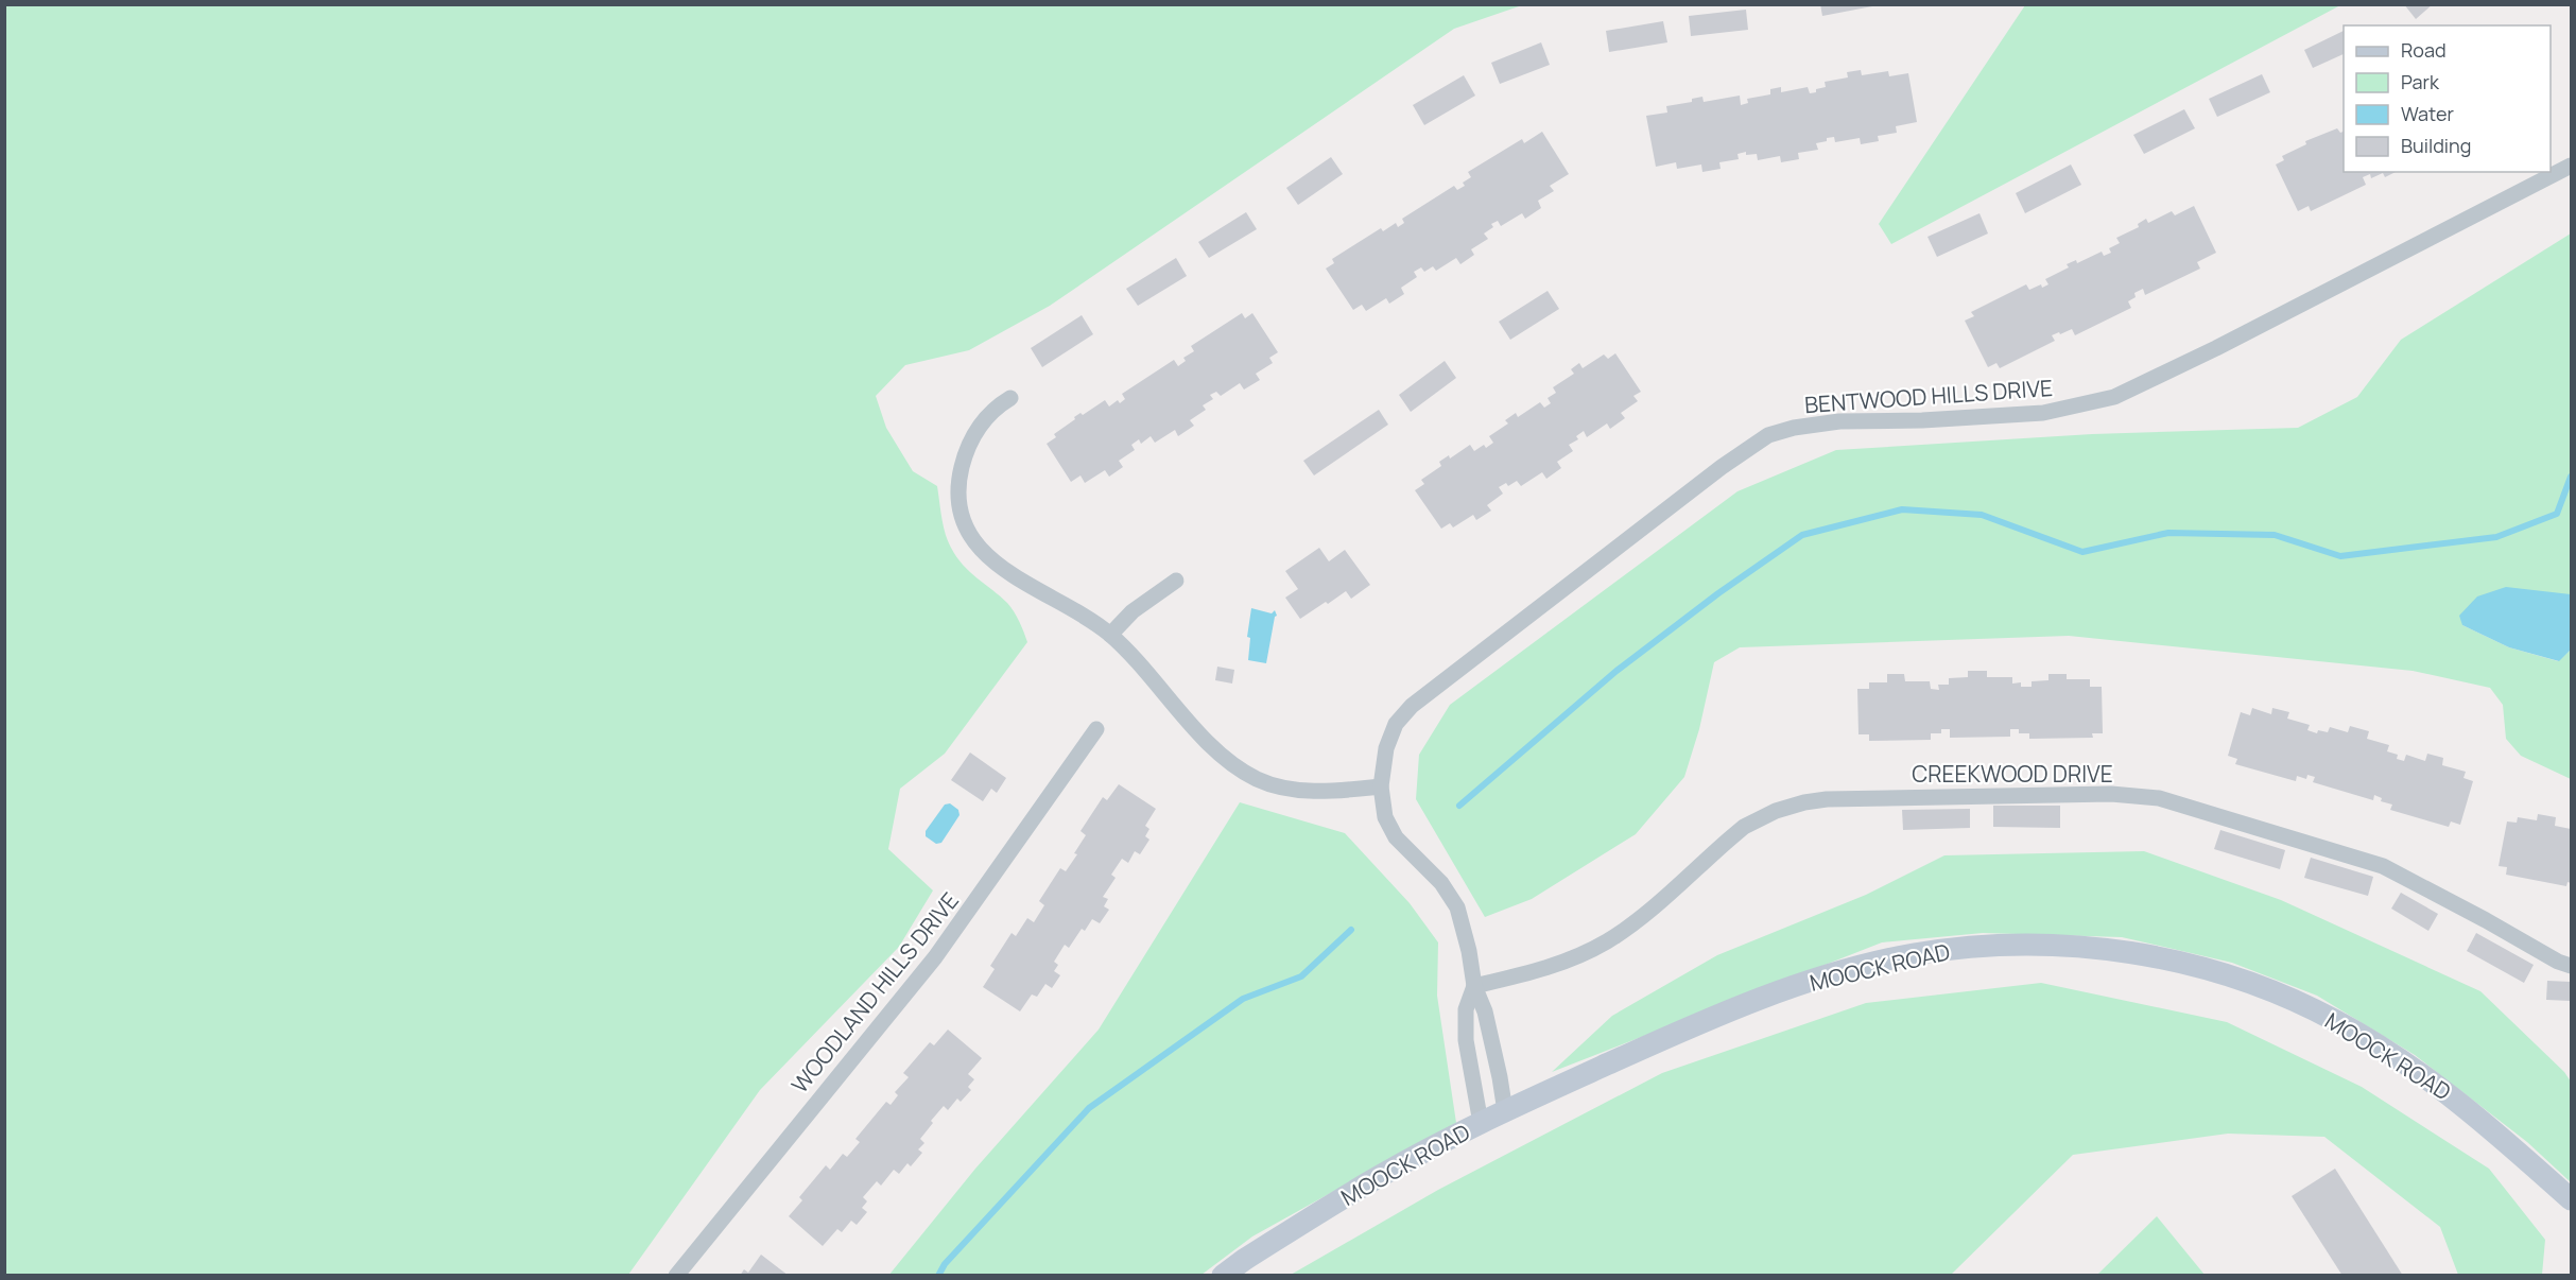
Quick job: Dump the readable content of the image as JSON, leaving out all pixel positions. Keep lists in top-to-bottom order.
{
  "streets": {
    "main road": ["MOOCK ROAD"],
    "street": ["BENTWOOD HILLS DRIVE", "CREEKWOOD DRIVE", "WOODLAND HILLS DRIVE"]
  },
  "crossings": [
    ["BENTWOOD HILLS DRIVE", "CREEKWOOD DRIVE"],
    ["BENTWOOD HILLS DRIVE", "MOOCK ROAD"]
  ],
  "legend": [
    "Road",
    "Park",
    "Water",
    "Building"
  ]
}
